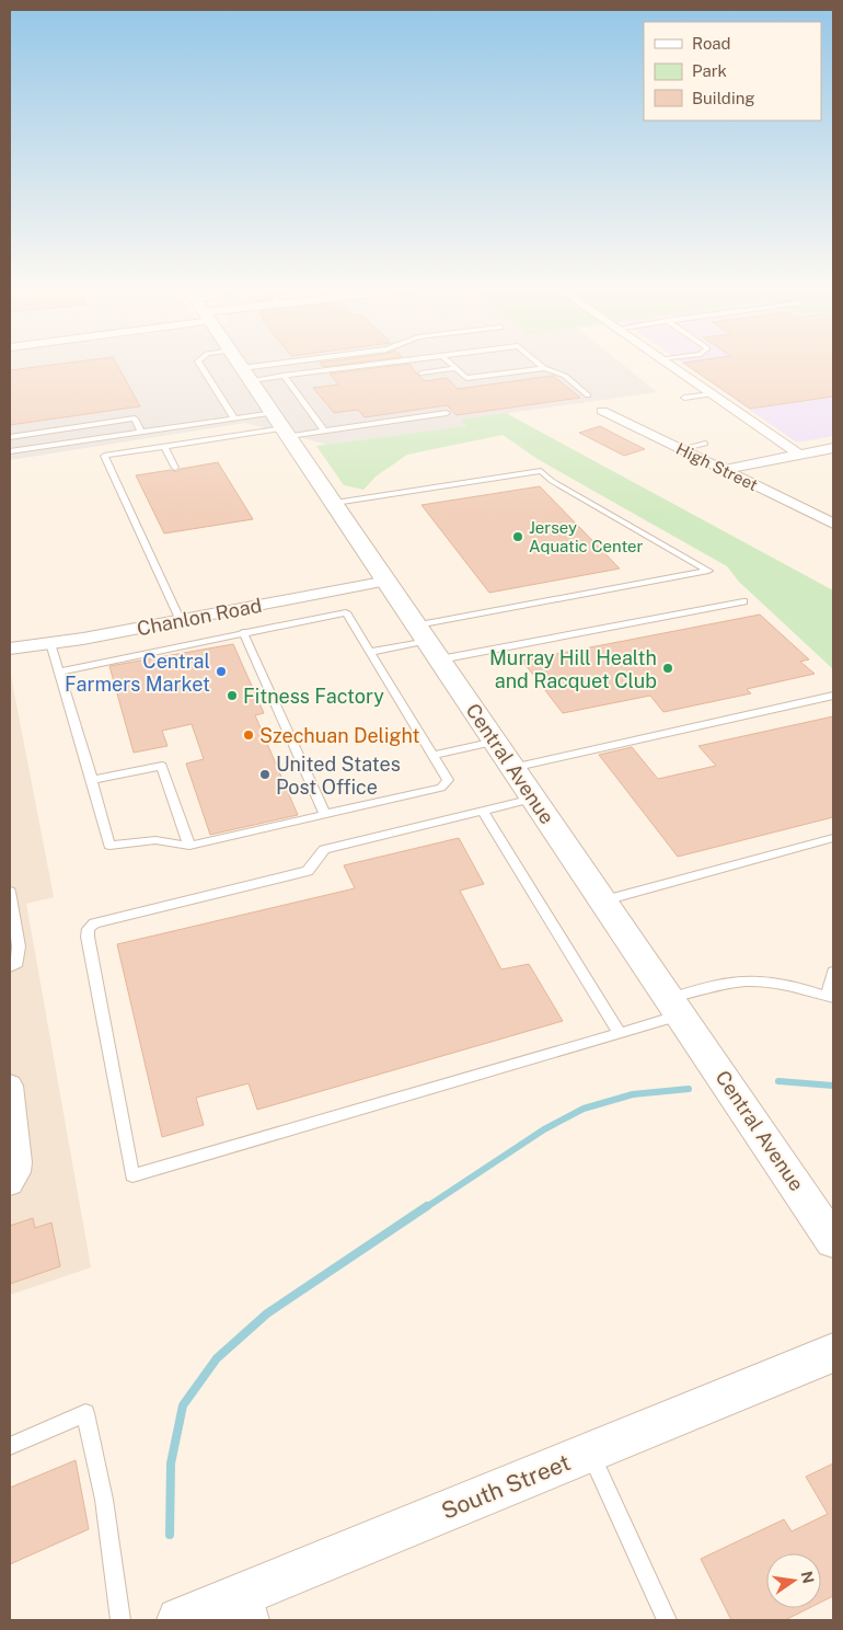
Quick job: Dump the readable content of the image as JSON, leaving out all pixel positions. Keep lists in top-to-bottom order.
{
  "streets": {
    "street": [
      "High Street",
      "Chanlon Road",
      "Central Avenue",
      "South Street"
    ]
  },
  "crossings": [
    ["Chanlon Road", "Central Avenue"]
  ],
  "places": [
    "Jersey Aquatic Center",
    "Murray Hill Health and Racquet Club",
    "Central Farmers Market",
    "Fitness Factory",
    "Szechuan Delight",
    "United States Post Office"
  ],
  "legend": ["Road", "Park", "Building"],
  "north": "right"
}
